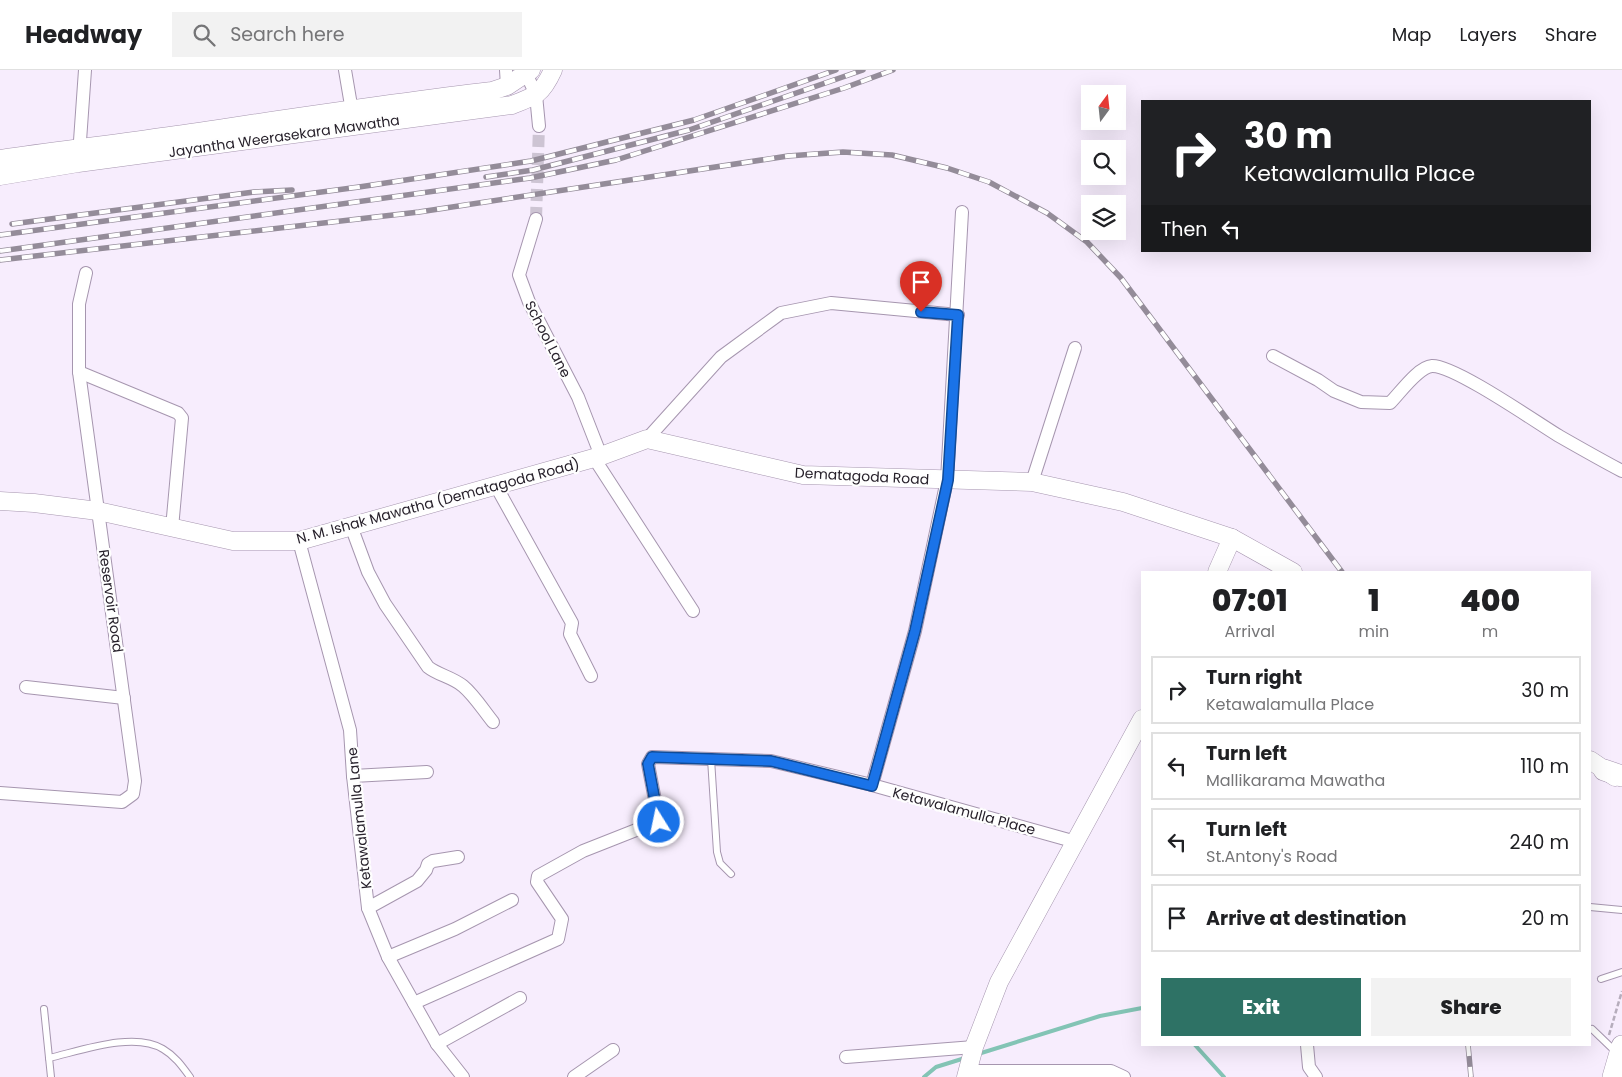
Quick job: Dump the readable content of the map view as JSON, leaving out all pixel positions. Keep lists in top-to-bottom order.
{
  "streets": {
    "main road": ["Jayantha Weerasekara Mawatha", "Dematagoda Road", "N. M. Ishak Mawatha (Dematagoda Road)"],
    "street": [
      "School Lane",
      "Reservoir Road",
      "Ketawalamulla Place",
      "Ketawalamulla Lane"
    ]
  },
  "crossings": [
    ["School Lane", "N. M. Ishak Mawatha (Dematagoda Road)"],
    ["N. M. Ishak Mawatha (Dematagoda Road)", "Reservoir Road"],
    ["N. M. Ishak Mawatha (Dematagoda Road)", "Ketawalamulla Lane"],
    ["Ketawalamulla Place", "Ketawalamulla Lane"]
  ],
  "north": "top",
  "page": {
    "header": "Headway",
    "search": "Search here",
    "nav": ["Map", "Layers", "Share"],
    "turn": ["30 m", "Ketawalamulla Place"],
    "then": "Then",
    "eta": [
      "07:01",
      "Arrival",
      "1",
      "min",
      "400",
      "m"
    ],
    "list": [
      {
        "name": "Turn right",
        "note": "Ketawalamulla Place",
        "value": "30 m"
      },
      {
        "name": "Turn left",
        "note": "Mallikarama Mawatha",
        "value": "110 m"
      },
      {
        "name": "Turn left",
        "note": "St.Antony's Road",
        "value": "240 m"
      },
      {
        "name": "Arrive at destination",
        "value": "20 m"
      }
    ],
    "buttons": ["Exit", "Share"]
  }
}
